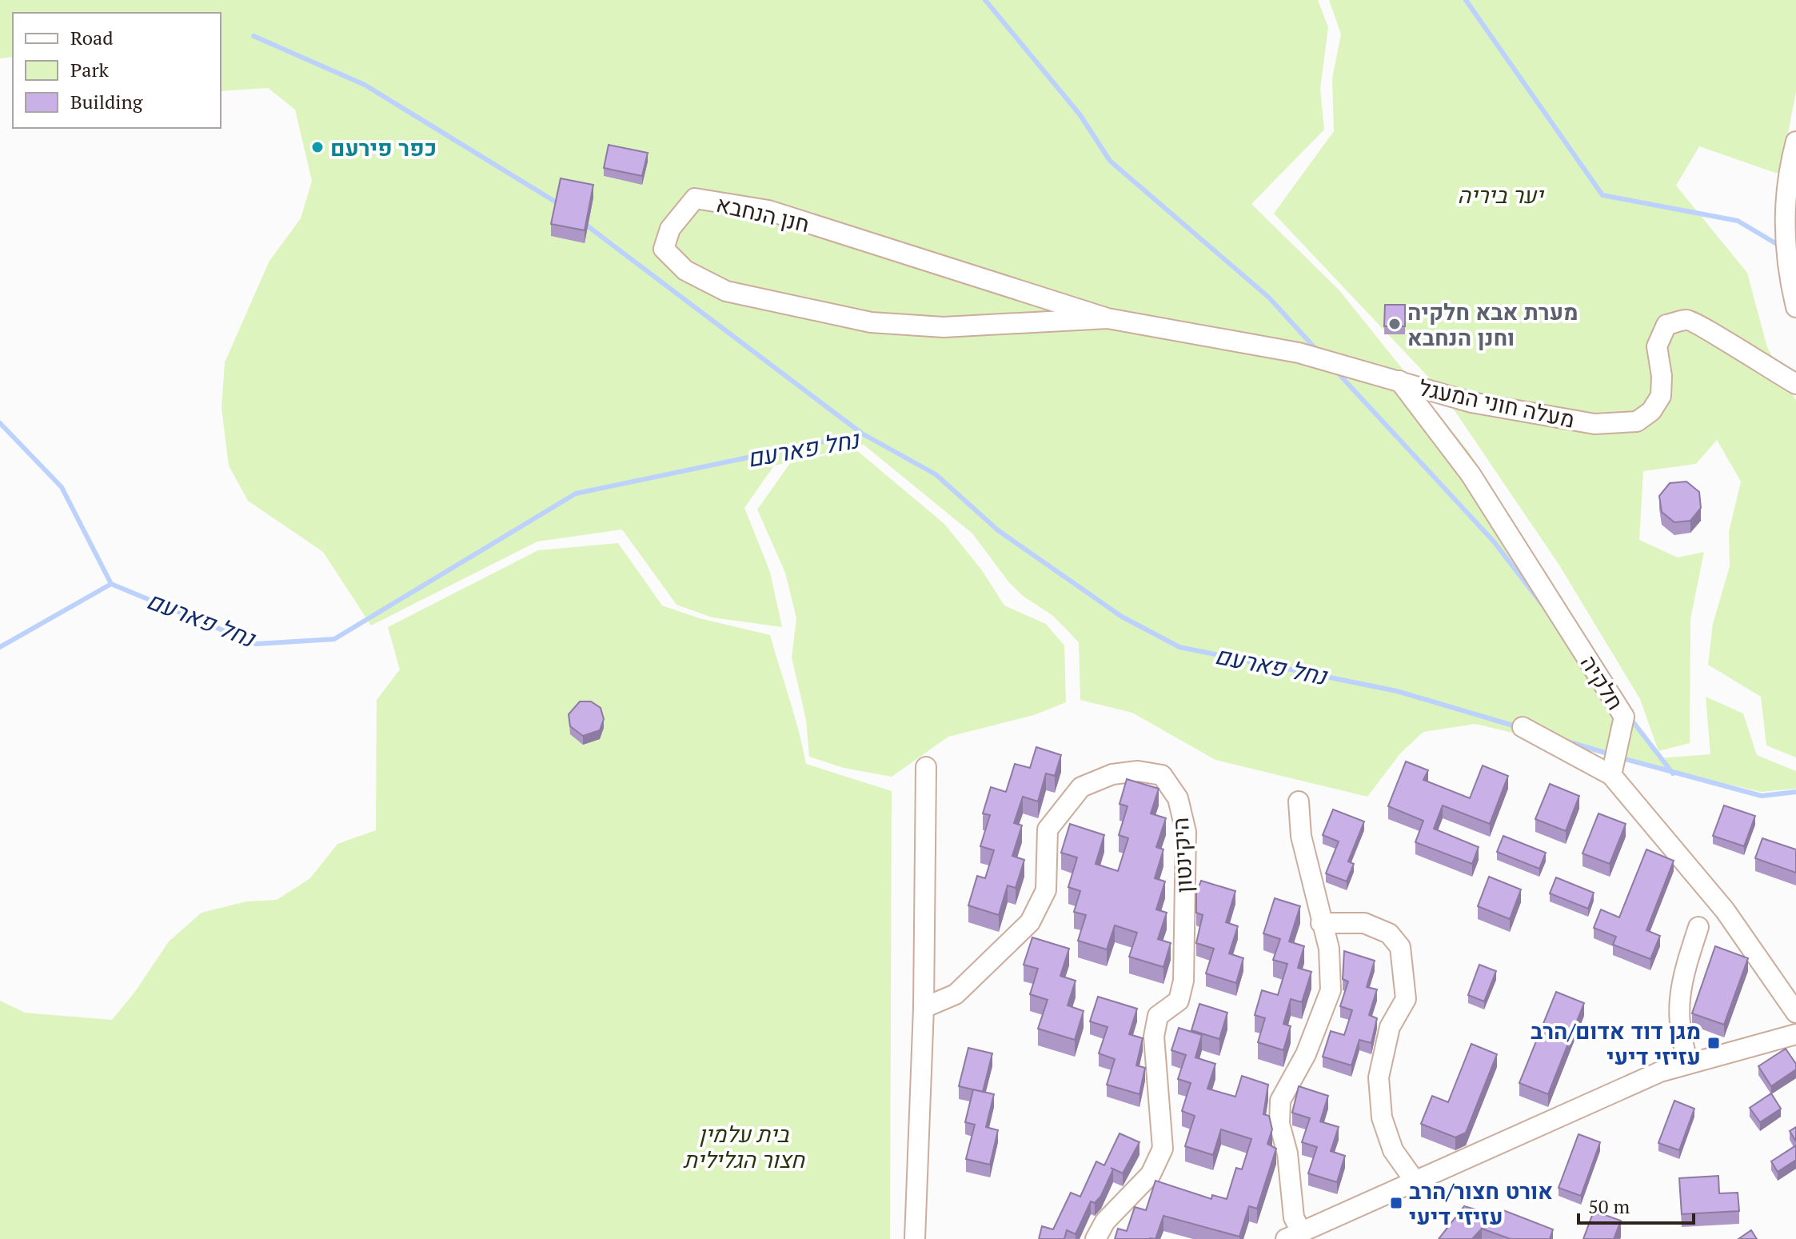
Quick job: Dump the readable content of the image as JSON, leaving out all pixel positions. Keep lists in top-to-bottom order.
{
  "streets": {
    "street": [
      "חנן הנחבא",
      "מעלה חוני המעגל",
      "חלקיה",
      "היקינטון"
    ]
  },
  "crossings": [
    ["חנן הנחבא", "מעלה חוני המעגל"],
    ["מעלה חוני המעגל", "חלקיה"]
  ],
  "water": ["נחל פארעם"],
  "parks": ["יער ביריה", "בית עלמין חצור הגלילית"],
  "places": {
    "other": ["כפר פירעם", "מערת אבא חלקיה וחנן הנחבא"],
    "transit": ["מגן דוד אדום/הרב עזיזי דיעי", "אורט חצור/הרב עזיזי דיעי"]
  },
  "legend": ["Road", "Park", "Building"],
  "scale_bar": "50 m"
}
